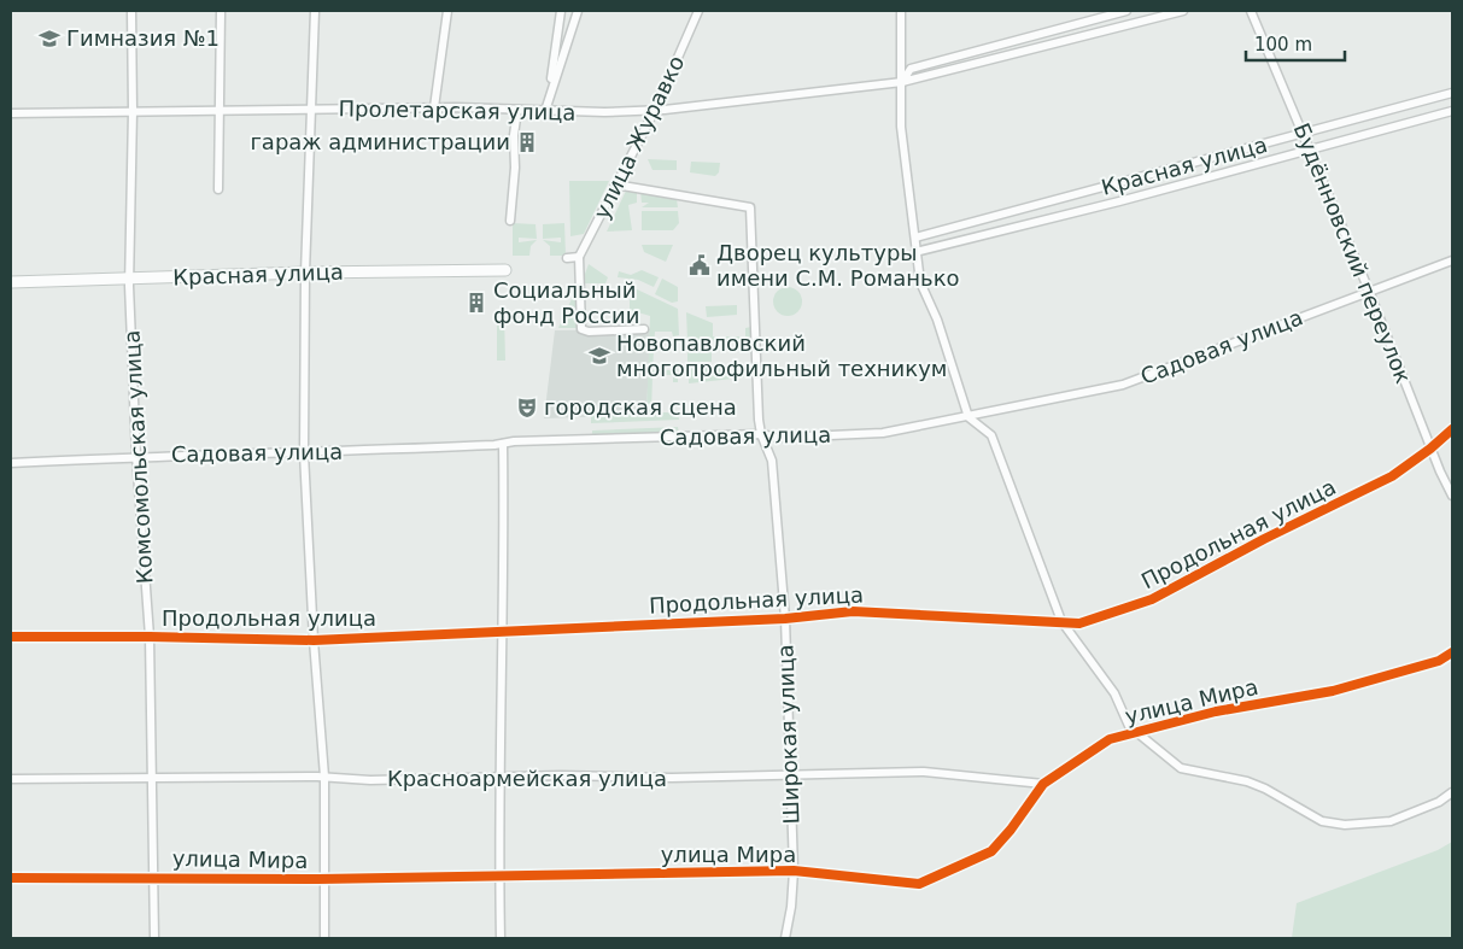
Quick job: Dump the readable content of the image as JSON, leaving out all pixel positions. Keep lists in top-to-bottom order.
{
  "streets": {
    "street": [
      "Пролетарская улица",
      "улица Журавко",
      "Красная улица",
      "Будённовский переулок",
      "Садовая улица",
      "Комсомольская улица",
      "Продольная улица",
      "улица Мира",
      "Широкая улица",
      "Красноармейская улица"
    ]
  },
  "crossings": [
    ["Пролетарская улица", "улица Журавко"],
    ["Пролетарская улица", "Комсомольская улица"],
    ["улица Журавко", "Широкая улица"],
    ["Красная улица", "Будённовский переулок"],
    ["Красная улица", "Комсомольская улица"],
    ["Будённовский переулок", "Садовая улица"],
    ["Будённовский переулок", "Продольная улица"],
    ["Садовая улица", "Комсомольская улица"],
    ["Садовая улица", "Широкая улица"],
    ["Комсомольская улица", "Продольная улица"],
    ["Комсомольская улица", "улица Мира"],
    ["Комсомольская улица", "Красноармейская улица"],
    ["Продольная улица", "Широкая улица"],
    ["улица Мира", "Широкая улица"],
    ["улица Мира", "Красноармейская улица"],
    ["Широкая улица", "Красноармейская улица"]
  ],
  "places": {
    "school or university": ["Гимназия №1", "Новопавловский многопрофильный техникум"],
    "building": ["гараж администрации", "Социальный фонд России"],
    "public building": ["Дворец культуры имени С.М. Романько"],
    "theatre": ["городская сцена"]
  },
  "scale_bar": "100 m"
}
